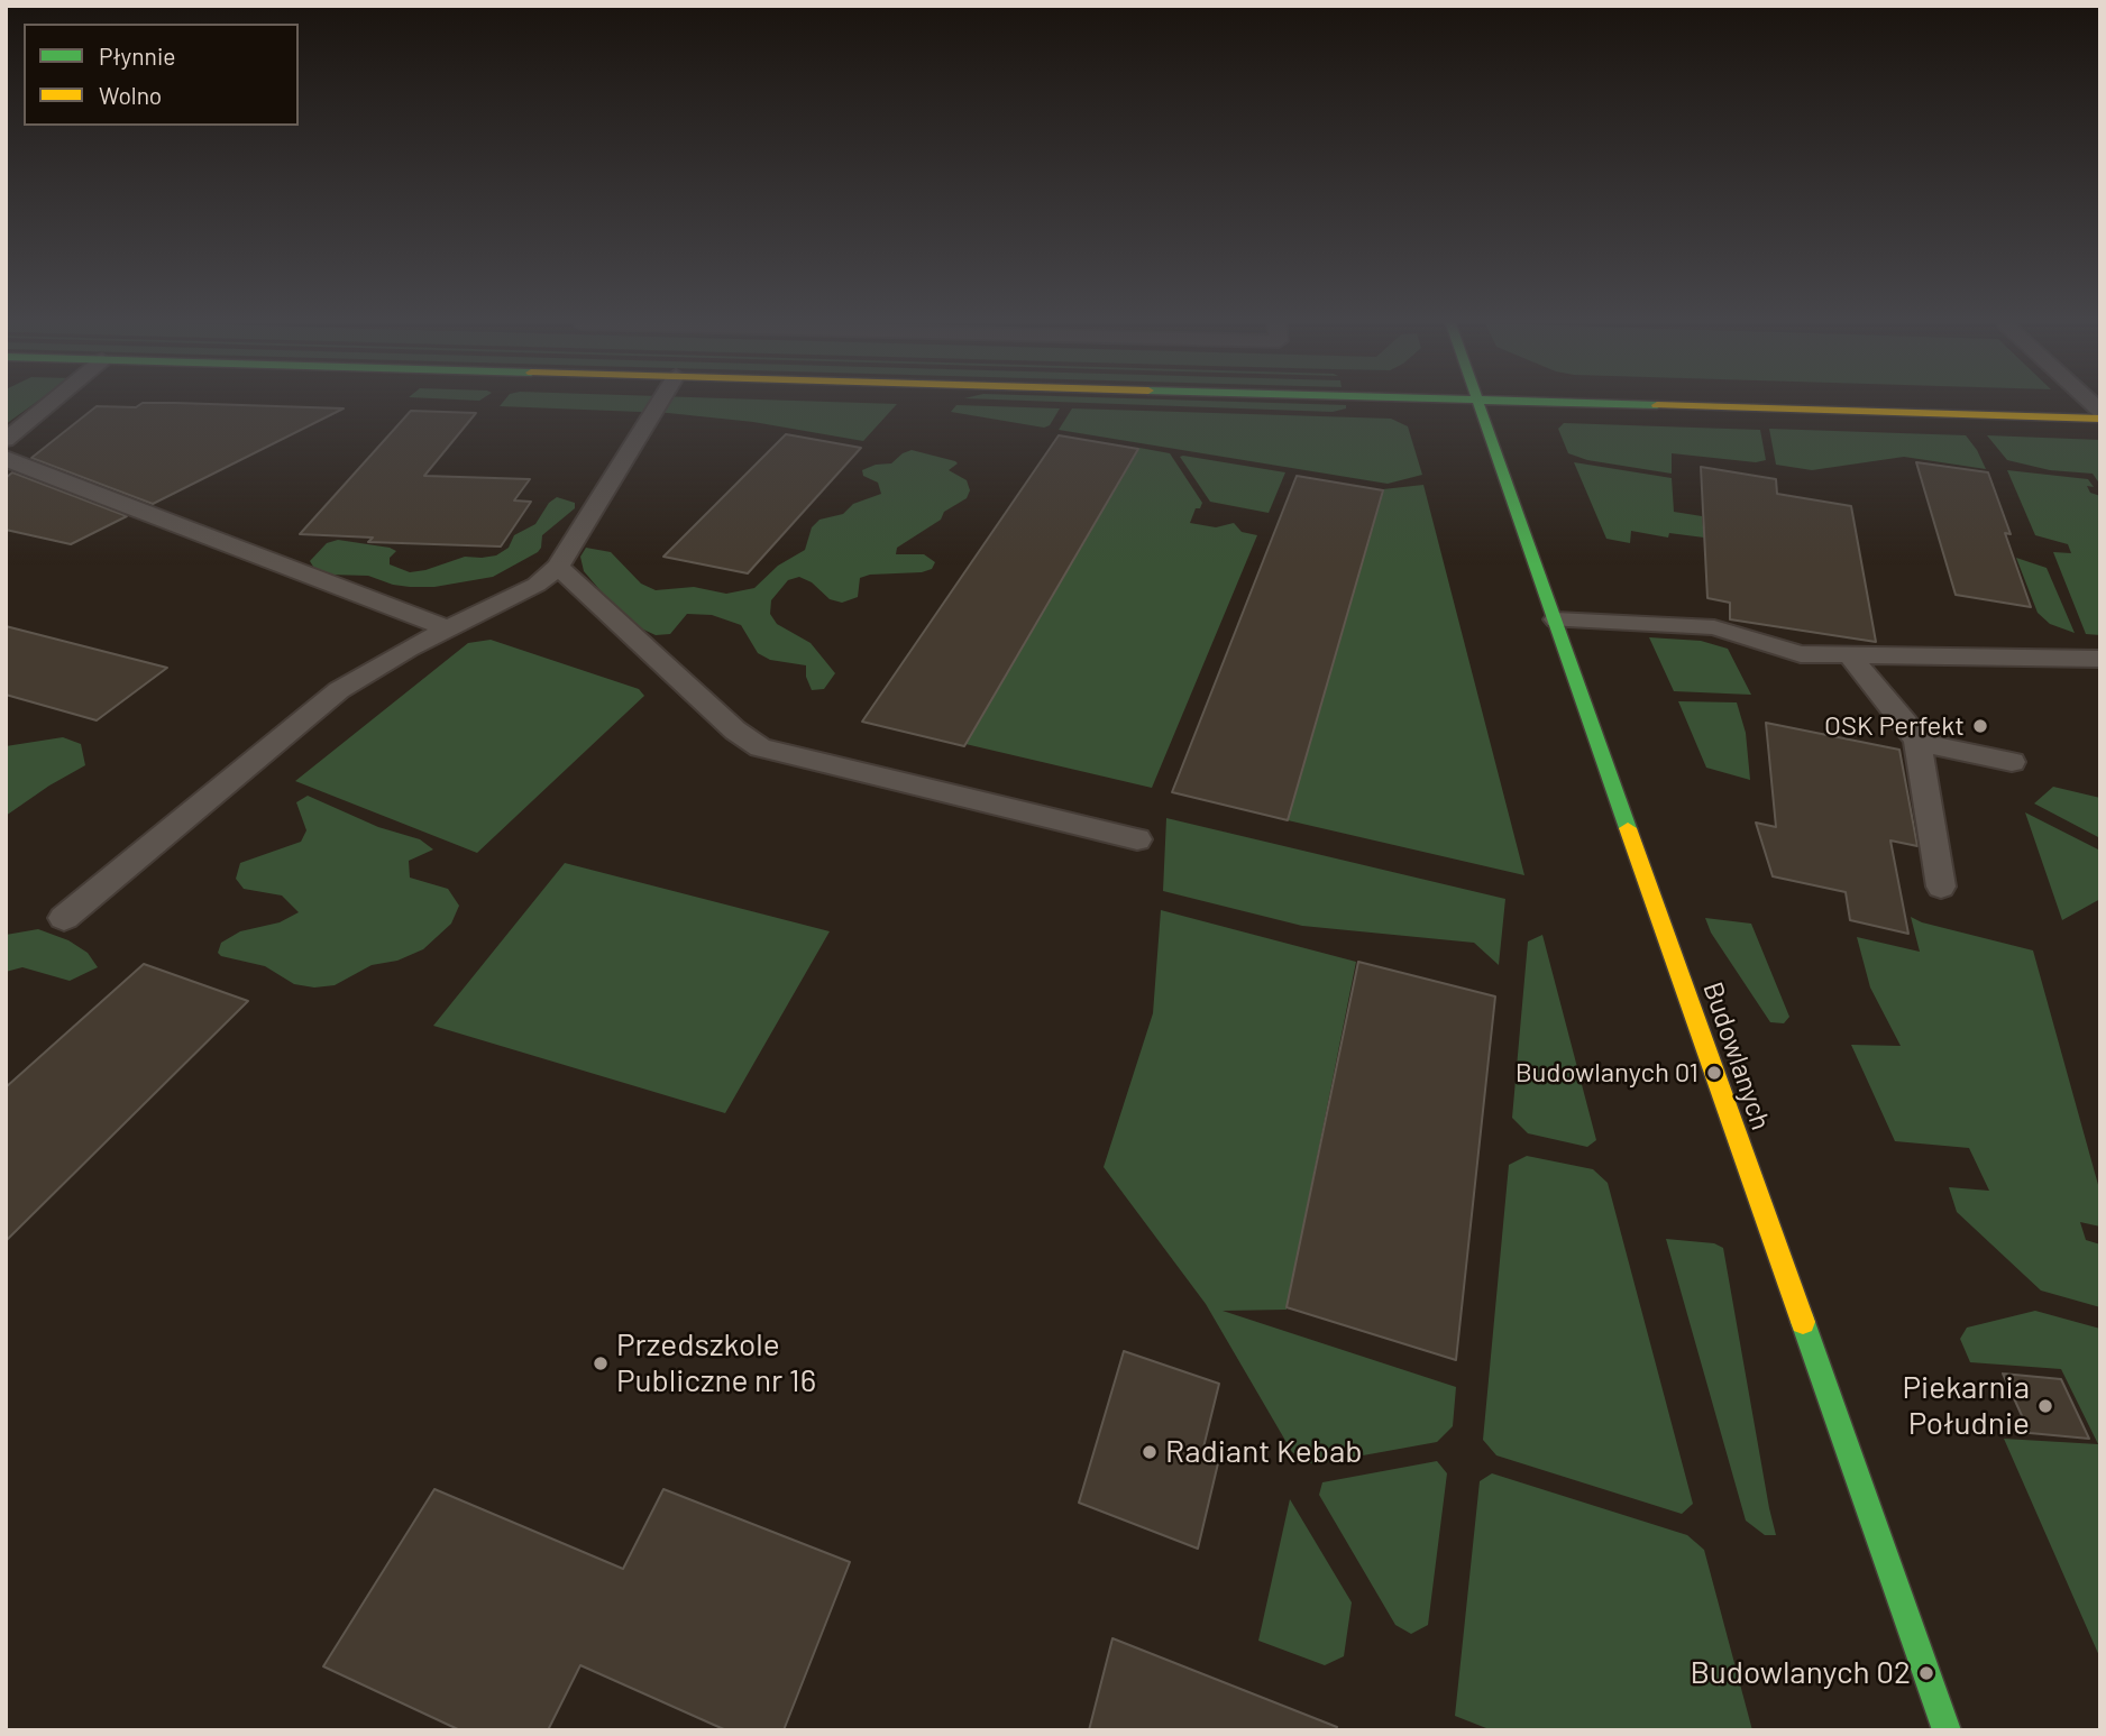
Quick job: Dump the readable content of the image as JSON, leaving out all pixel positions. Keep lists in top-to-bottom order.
{
  "streets": {
    "street": ["Budowlanych"]
  },
  "places": [
    "OSK Perfekt",
    "Budowlanych 01",
    "Przedszkole Publiczne nr 16",
    "Piekarnia Południe",
    "Radiant Kebab",
    "Budowlanych 02"
  ],
  "legend": ["Płynnie", "Wolno"]
}
